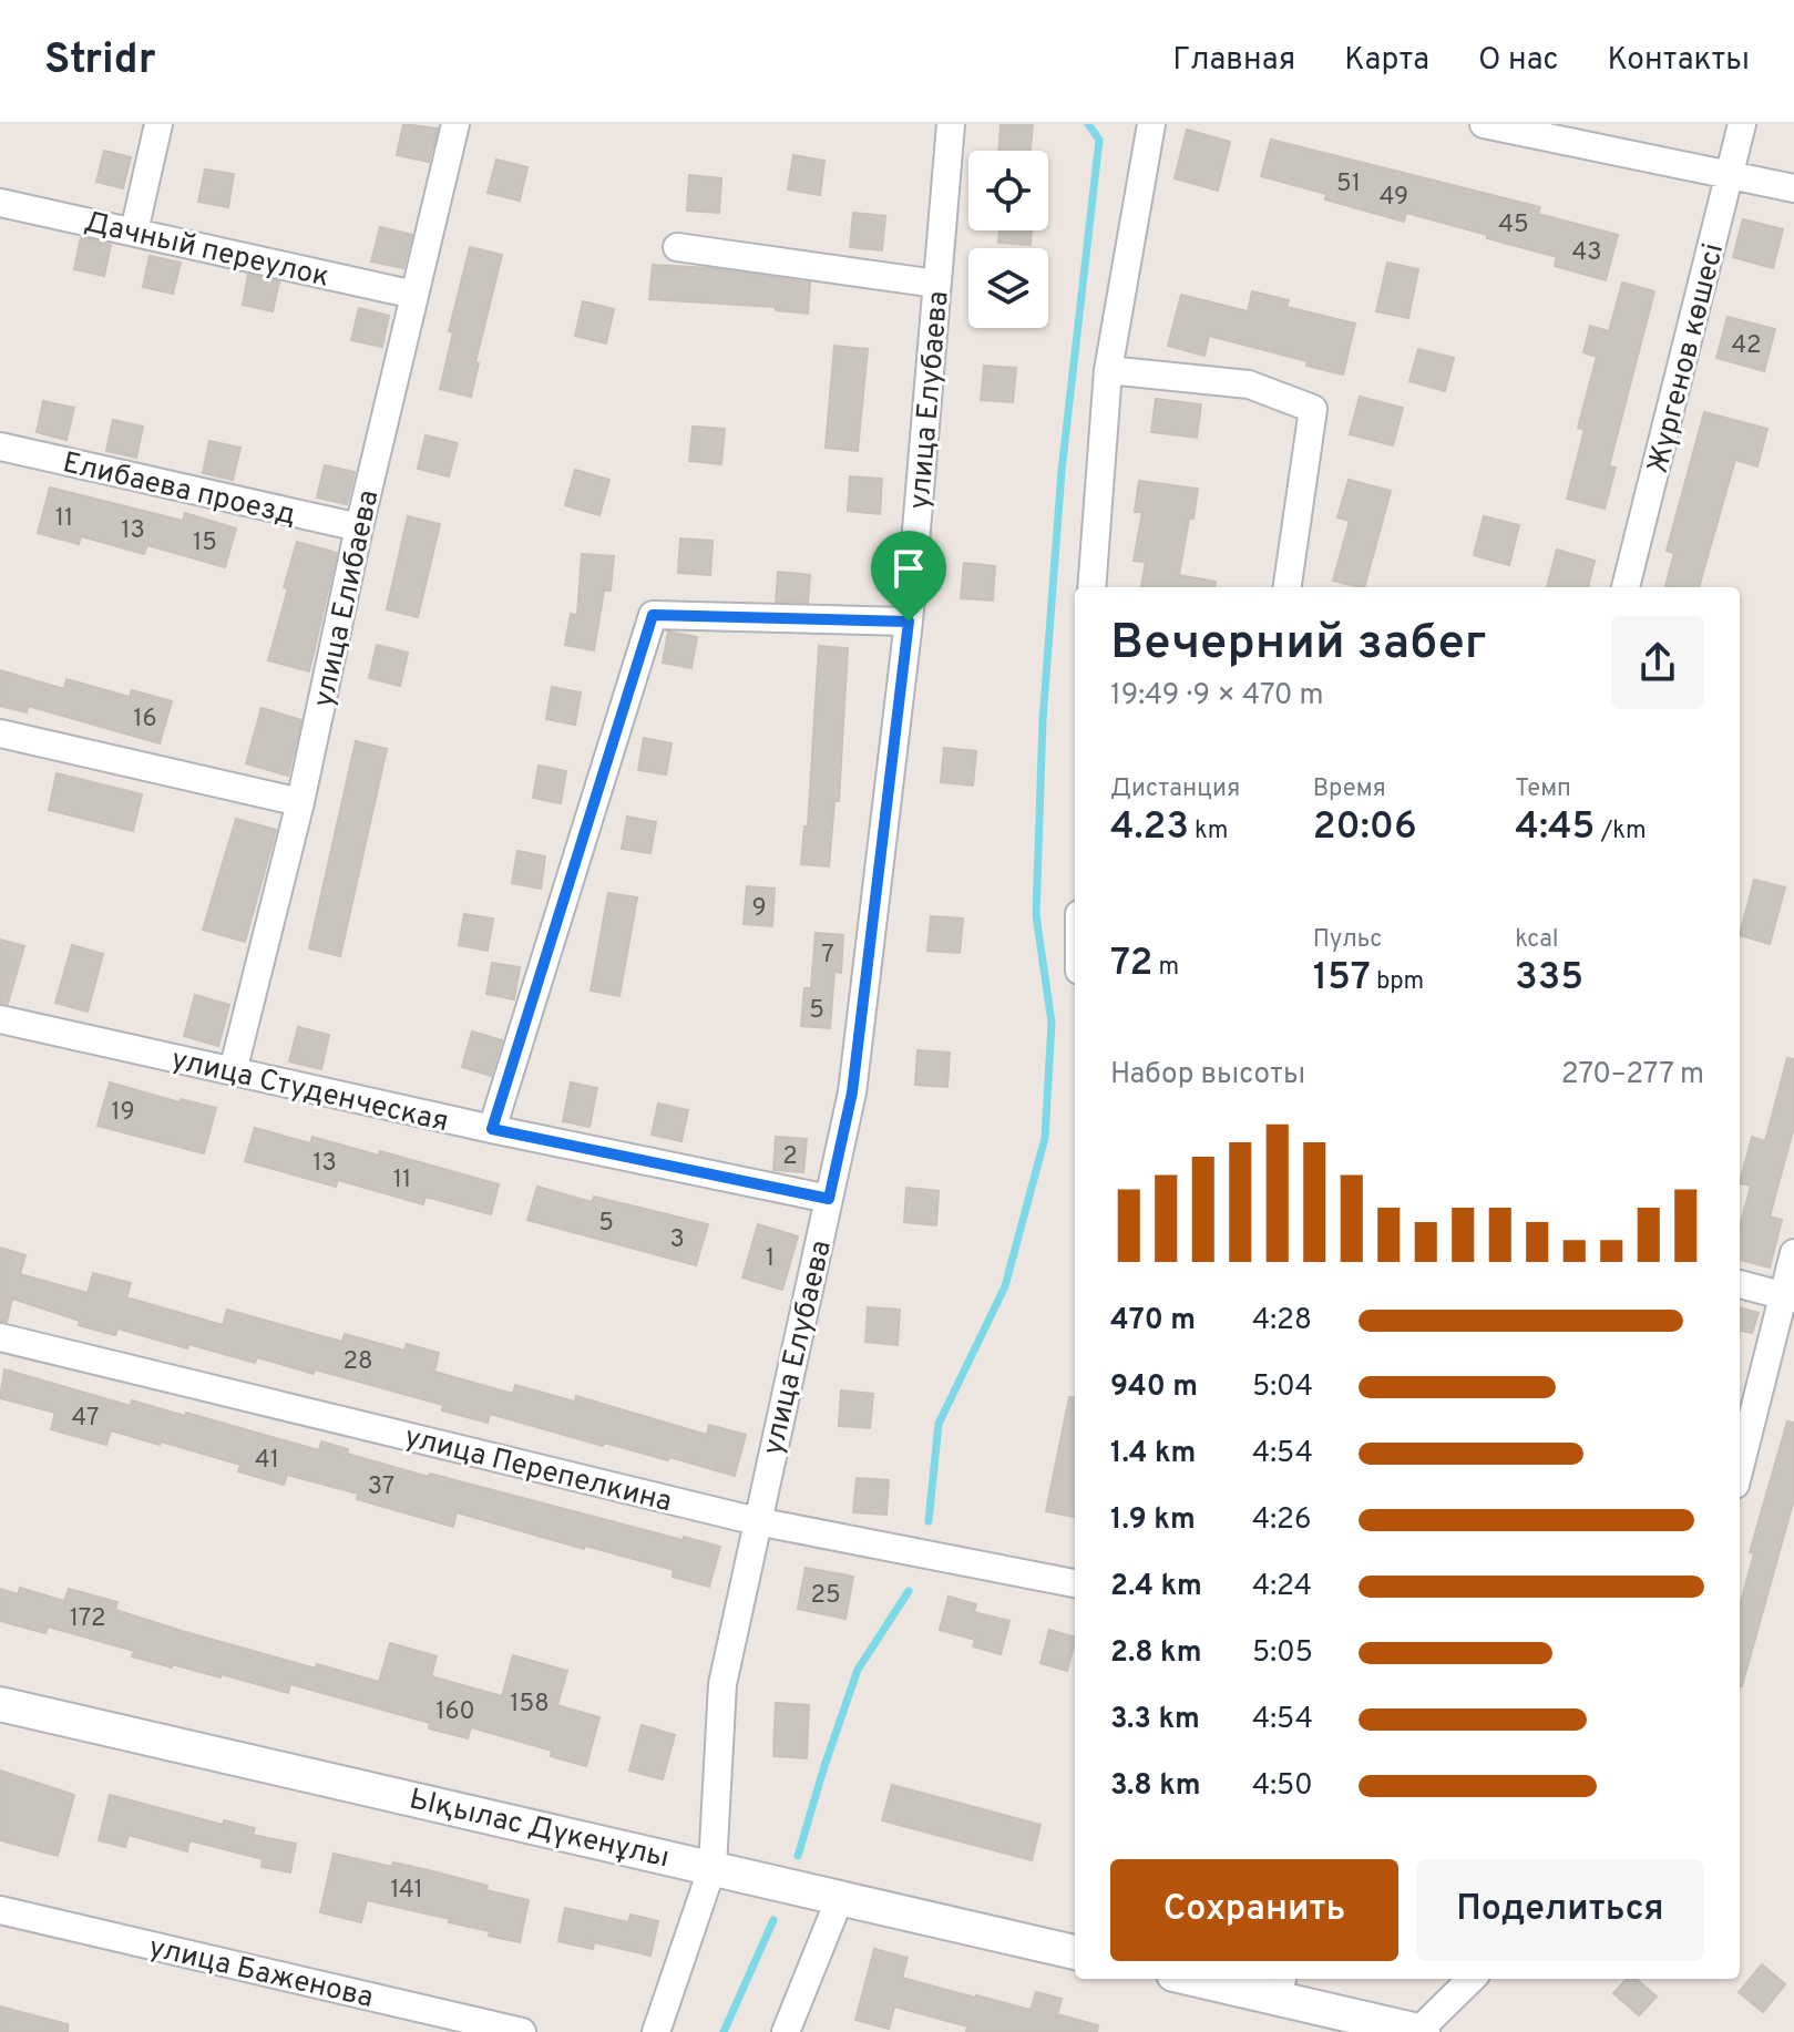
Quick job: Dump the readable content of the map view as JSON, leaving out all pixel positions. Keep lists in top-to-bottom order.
{
  "streets": {
    "street": [
      "Дачный переулок",
      "Жүргенов көшесі",
      "улица Елубаева",
      "Елибаева проезд",
      "улица Елибаева",
      "улица Студенческая",
      "улица Перепелкина",
      "Ықылас Дүкенұлы",
      "улица Баженова"
    ]
  },
  "crossings": [
    ["Дачный переулок", "улица Елибаева"],
    ["улица Елубаева", "улица Студенческая"],
    ["улица Елубаева", "улица Перепелкина"],
    ["улица Елубаева", "Ықылас Дүкенұлы"],
    ["Елибаева проезд", "улица Елибаева"],
    ["улица Елибаева", "улица Студенческая"]
  ],
  "house_numbers": [
    "51",
    "49",
    "45",
    "43",
    "42",
    "11",
    "13",
    "15",
    "16",
    "9",
    "7",
    "5",
    "19",
    "2",
    "13",
    "11",
    "5",
    "3",
    "1",
    "28",
    "47",
    "41",
    "37",
    "25",
    "172",
    "158",
    "160",
    "141"
  ],
  "page": {
    "header": "Stridr",
    "nav": [
      "Главная",
      "Карта",
      "О нас",
      "Контакты"
    ],
    "heading": ["Вечерний забег", "19:49 · 9 × 470 m"],
    "stats": [
      ["Дистанция", "4.23 km"],
      ["Время", "20:06"],
      ["Темп", "4:45 /km"],
      ["72 m"],
      ["Пульс", "157 bpm"],
      ["kcal", "335"]
    ],
    "chart": ["Набор высоты", "270–277 m"],
    "list": [
      {
        "name": "470 m",
        "note": "4:28"
      },
      {
        "name": "940 m",
        "note": "5:04"
      },
      {
        "name": "1.4 km",
        "note": "4:54"
      },
      {
        "name": "1.9 km",
        "note": "4:26"
      },
      {
        "name": "2.4 km",
        "note": "4:24"
      },
      {
        "name": "2.8 km",
        "note": "5:05"
      },
      {
        "name": "3.3 km",
        "note": "4:54"
      },
      {
        "name": "3.8 km",
        "note": "4:50"
      }
    ],
    "buttons": ["Сохранить", "Поделиться"]
  }
}
